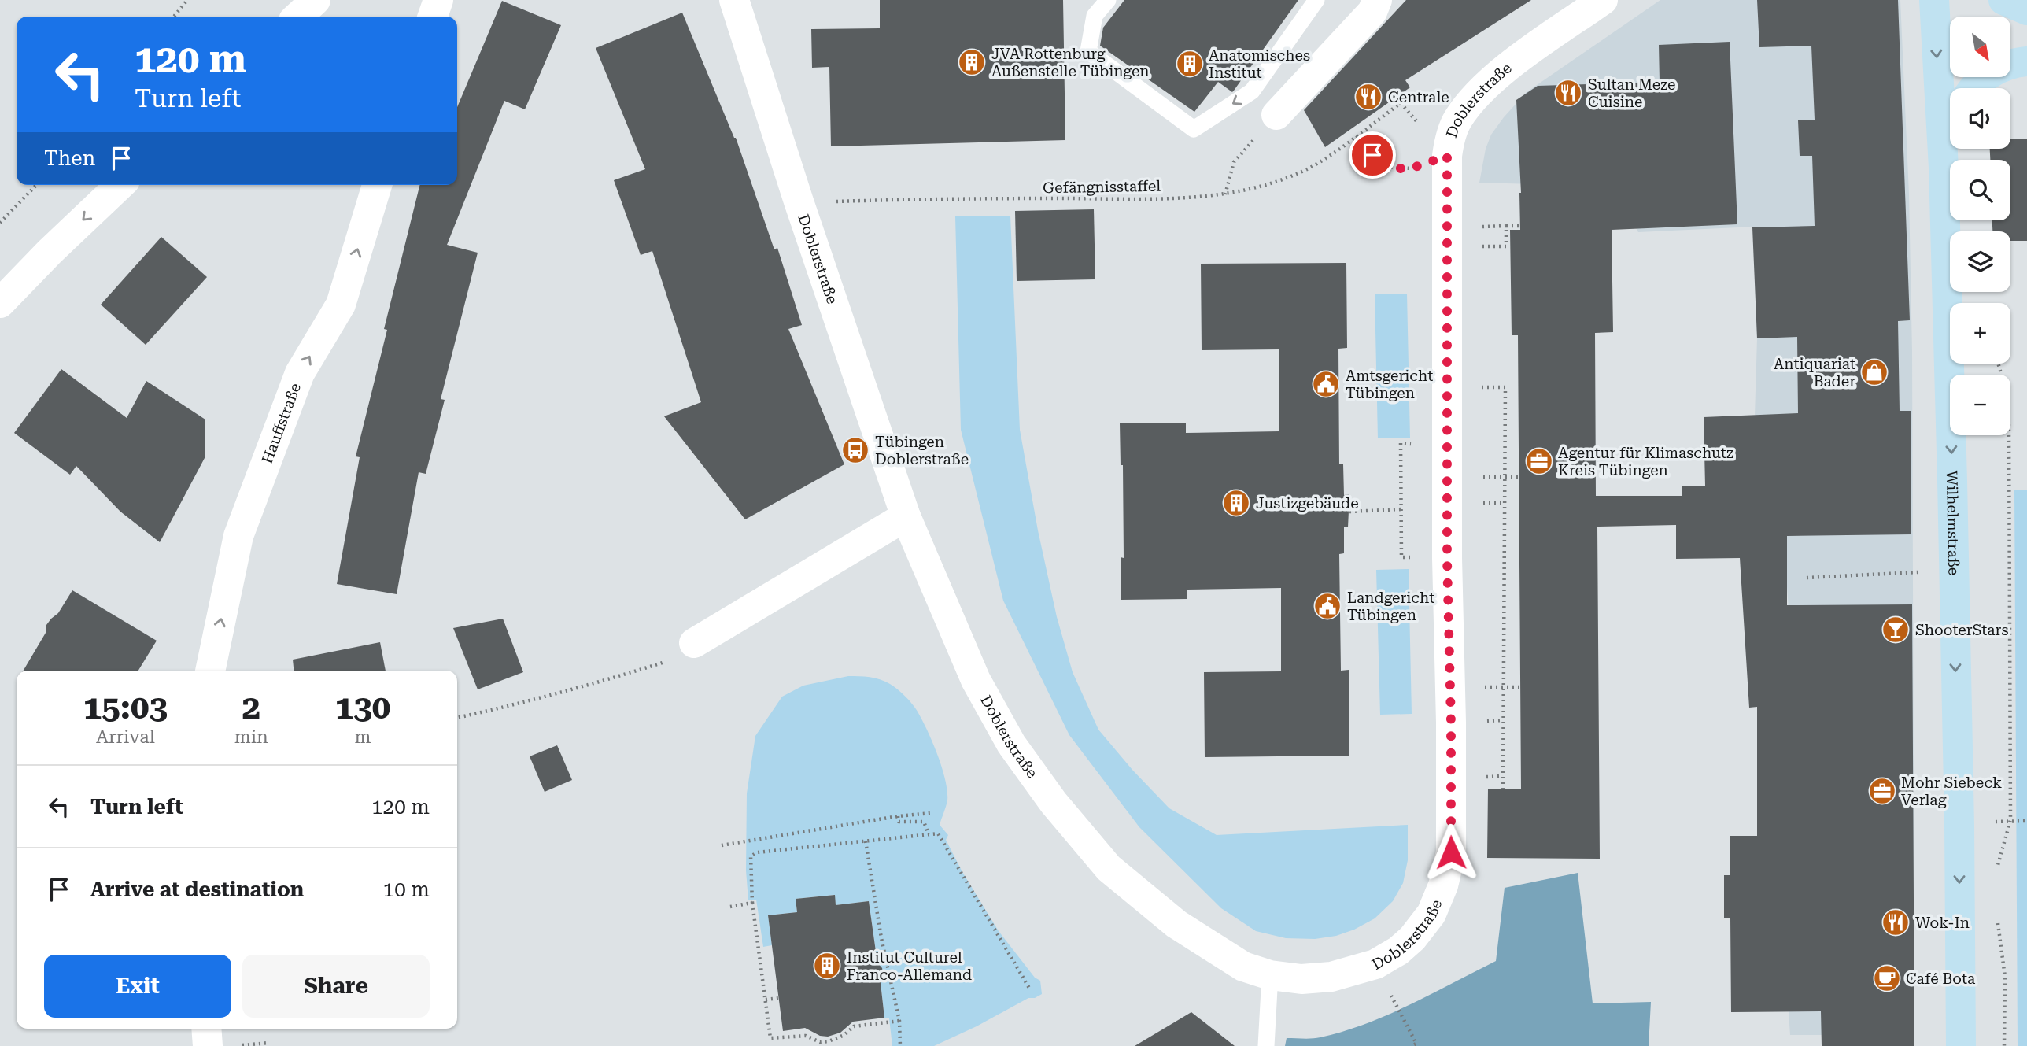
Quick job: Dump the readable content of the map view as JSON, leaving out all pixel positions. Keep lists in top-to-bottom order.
{
  "streets": {
    "main road": ["Wilhelmstraße"],
    "street": ["Doblerstraße", "Hauffstraße"],
    "path": ["Gefängnisstaffel"]
  },
  "one_way": ["Hauffstraße", "Wilhelmstraße"],
  "places": {
    "building": [
      "JVA Rottenburg Außenstelle Tübingen",
      "Anatomisches Institut",
      "Justizgebäude",
      "Institut Culturel Franco-Allemand"
    ],
    "restaurant": ["Sultan Meze Cuisine", "Centrale", "Wok-In"],
    "shop": ["Antiquariat Bader"],
    "public building": ["Amtsgericht Tübingen", "Landgericht Tübingen"],
    "bus stop": ["Tübingen Doblerstraße"],
    "office": ["Agentur für Klimaschutz Kreis Tübingen", "Mohr Siebeck Verlag"],
    "bar": ["ShooterStars"],
    "cafe": ["Café Bota"]
  },
  "north": "bottom right",
  "page": {
    "map_buttons": ["+", "−"],
    "turn": ["120 m", "Turn left"],
    "then": "Then",
    "eta": [
      "15:03",
      "Arrival",
      "2",
      "min",
      "130",
      "m"
    ],
    "list": [
      {
        "name": "Turn left",
        "value": "120 m"
      },
      {
        "name": "Arrive at destination",
        "value": "10 m"
      }
    ],
    "buttons": ["Exit", "Share"]
  }
}
